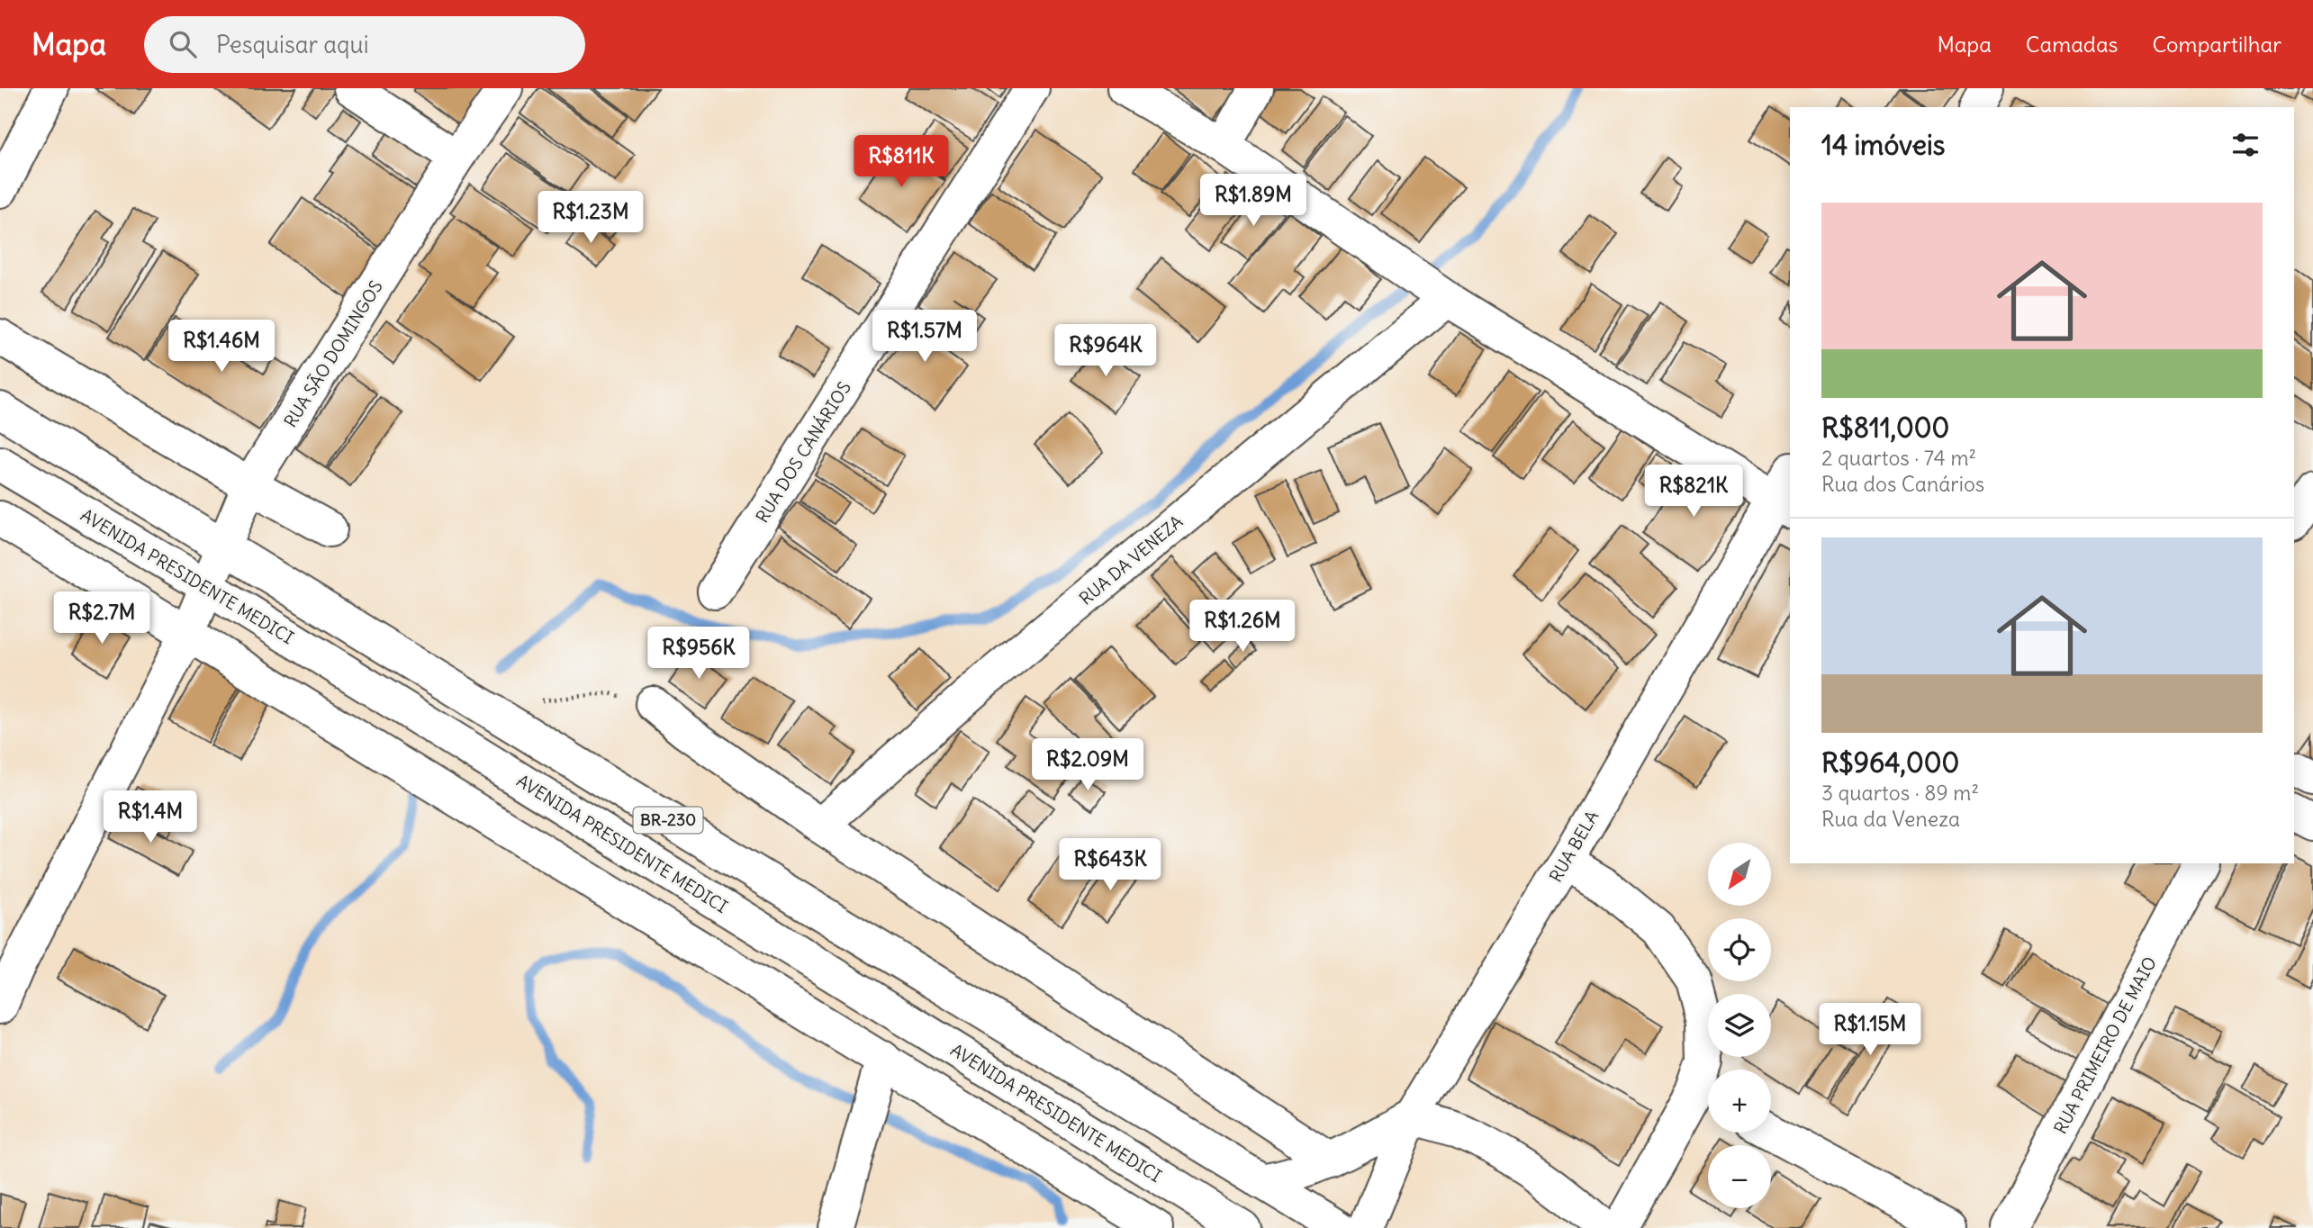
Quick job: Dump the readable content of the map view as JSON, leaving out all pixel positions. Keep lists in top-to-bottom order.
{
  "streets": {
    "street": [
      "RUA SÃO DOMINGOS",
      "RUA DOS CANÁRIOS",
      "RUA DA VENEZA",
      "AVENIDA PRESIDENTE MEDICI",
      "BR-230",
      "RUA BELA",
      "RUA PRIMEIRO DE MAIO"
    ]
  },
  "crossings": [
    ["RUA SÃO DOMINGOS", "AVENIDA PRESIDENTE MEDICI"],
    ["RUA SÃO DOMINGOS", "BR-230"]
  ],
  "north": "bottom left",
  "page": {
    "header": "Mapa",
    "search": "Pesquisar aqui",
    "nav": ["Mapa", "Camadas", "Compartilhar"],
    "heading": "14 imóveis",
    "price": [
      "R$811K",
      "R$1.89M",
      "R$1.23M",
      "R$1.57M",
      "R$1.46M",
      "R$964K",
      "R$821K",
      "R$2.7M",
      "R$1.26M",
      "R$956K",
      "R$2.09M",
      "R$1.4M",
      "R$643K",
      "R$1.15M"
    ],
    "list": [
      {
        "name": "R$811,000",
        "note": "2 quartos · 74 m² · Rua dos Canários"
      },
      {
        "name": "R$964,000",
        "note": "3 quartos · 89 m² · Rua da Veneza"
      }
    ],
    "map_buttons": ["+", "−"]
  }
}
